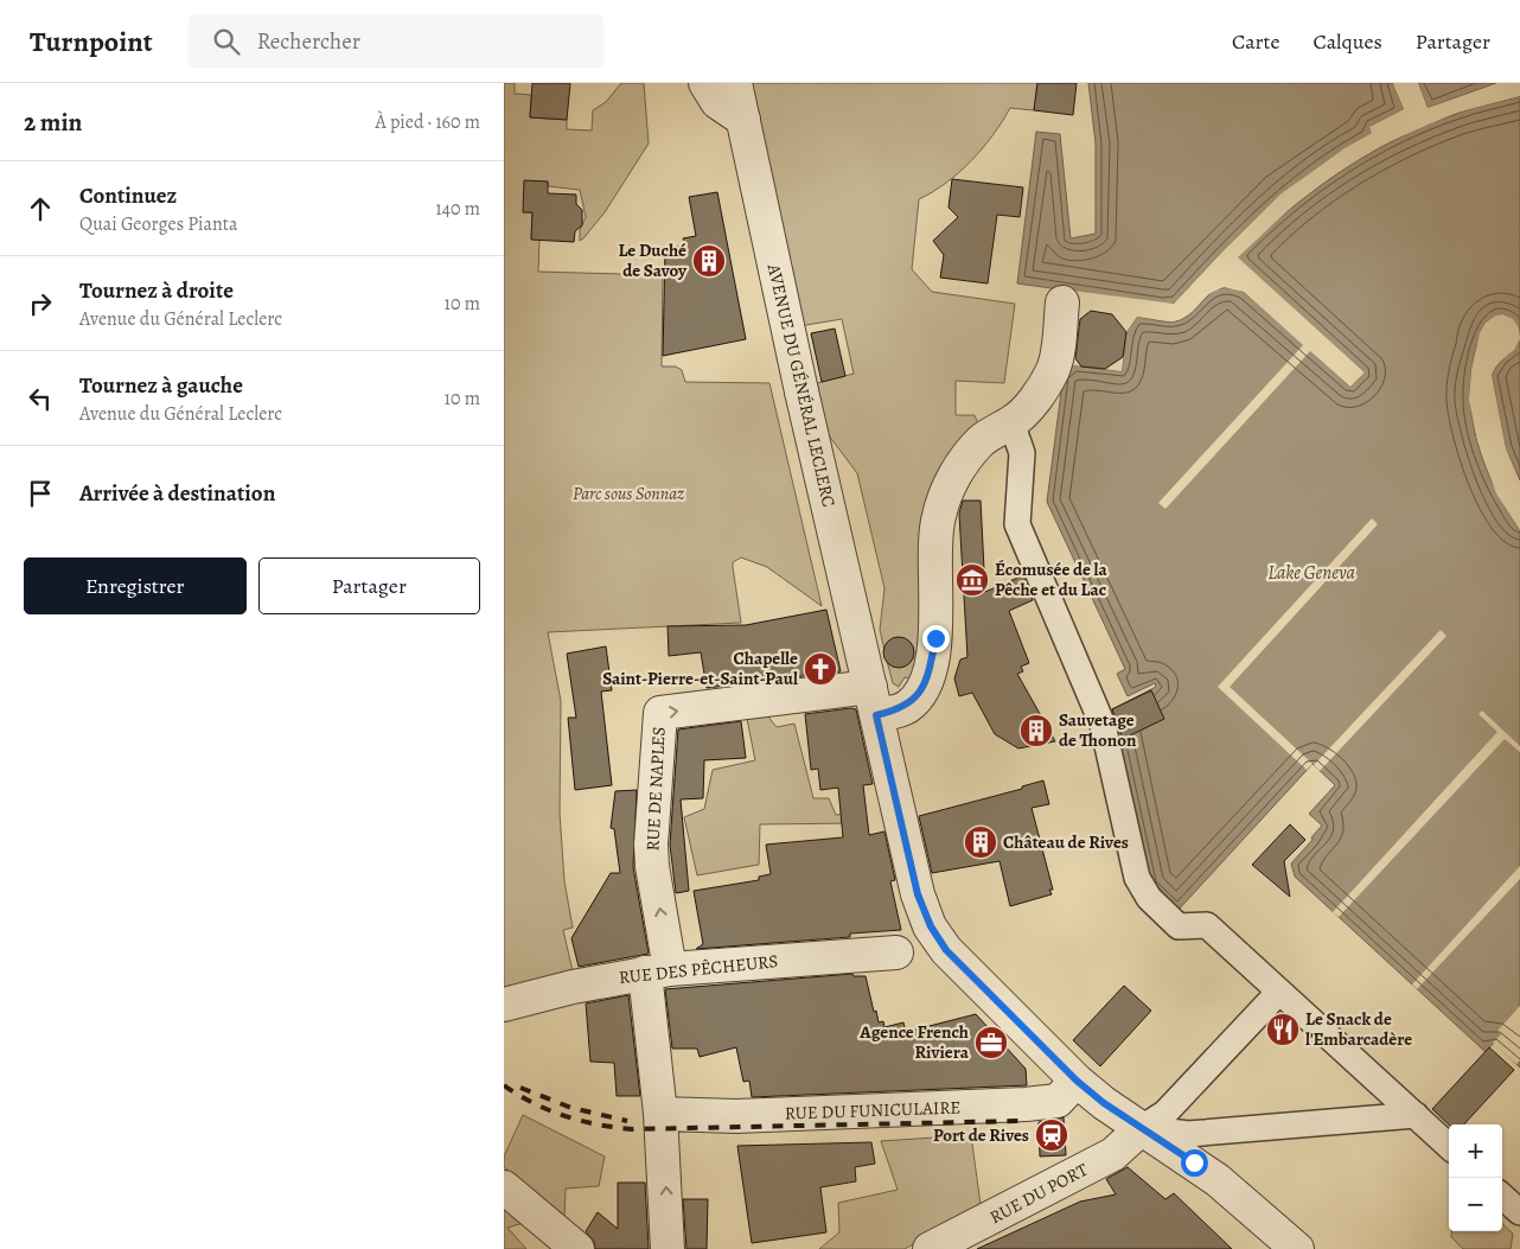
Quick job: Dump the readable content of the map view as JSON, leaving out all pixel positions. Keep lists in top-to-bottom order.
{
  "streets": {
    "street": [
      "AVENUE DU GÉNÉRAL LECLERC",
      "RUE DE NAPLES",
      "RUE DES PÊCHEURS",
      "RUE DU FUNICULAIRE",
      "RUE DU PORT"
    ]
  },
  "crossings": [
    ["AVENUE DU GÉNÉRAL LECLERC", "RUE DE NAPLES"],
    ["AVENUE DU GÉNÉRAL LECLERC", "RUE DU FUNICULAIRE"],
    ["AVENUE DU GÉNÉRAL LECLERC", "RUE DU PORT"],
    ["RUE DE NAPLES", "RUE DES PÊCHEURS"],
    ["RUE DE NAPLES", "RUE DU FUNICULAIRE"]
  ],
  "water": ["Lake Geneva"],
  "parks": ["Parc sous Sonnaz"],
  "places": {
    "building": ["Le Duché de Savoy", "Sauvetage de Thonon", "Château de Rives"],
    "museum": ["Écomusée de la Pêche et du Lac"],
    "church": ["Chapelle Saint-Pierre-et-Saint-Paul"],
    "restaurant": ["Le Snack de l'Embarcadère"],
    "office": ["Agence French Riviera"],
    "station": ["Port de Rives"]
  },
  "page": {
    "header": "Turnpoint",
    "search": "Rechercher",
    "nav": ["Carte", "Calques", "Partager"],
    "heading": ["2 min", "À pied · 160 m"],
    "list": [
      ["Continuez", "Quai Georges Pianta", "140 m"],
      ["Tournez à droite", "Avenue du Général Leclerc", "10 m"],
      ["Tournez à gauche", "Avenue du Général Leclerc", "10 m"],
      "Arrivée à destination"
    ],
    "buttons": ["Enregistrer", "Partager"],
    "map_buttons": ["+", "−"]
  }
}
